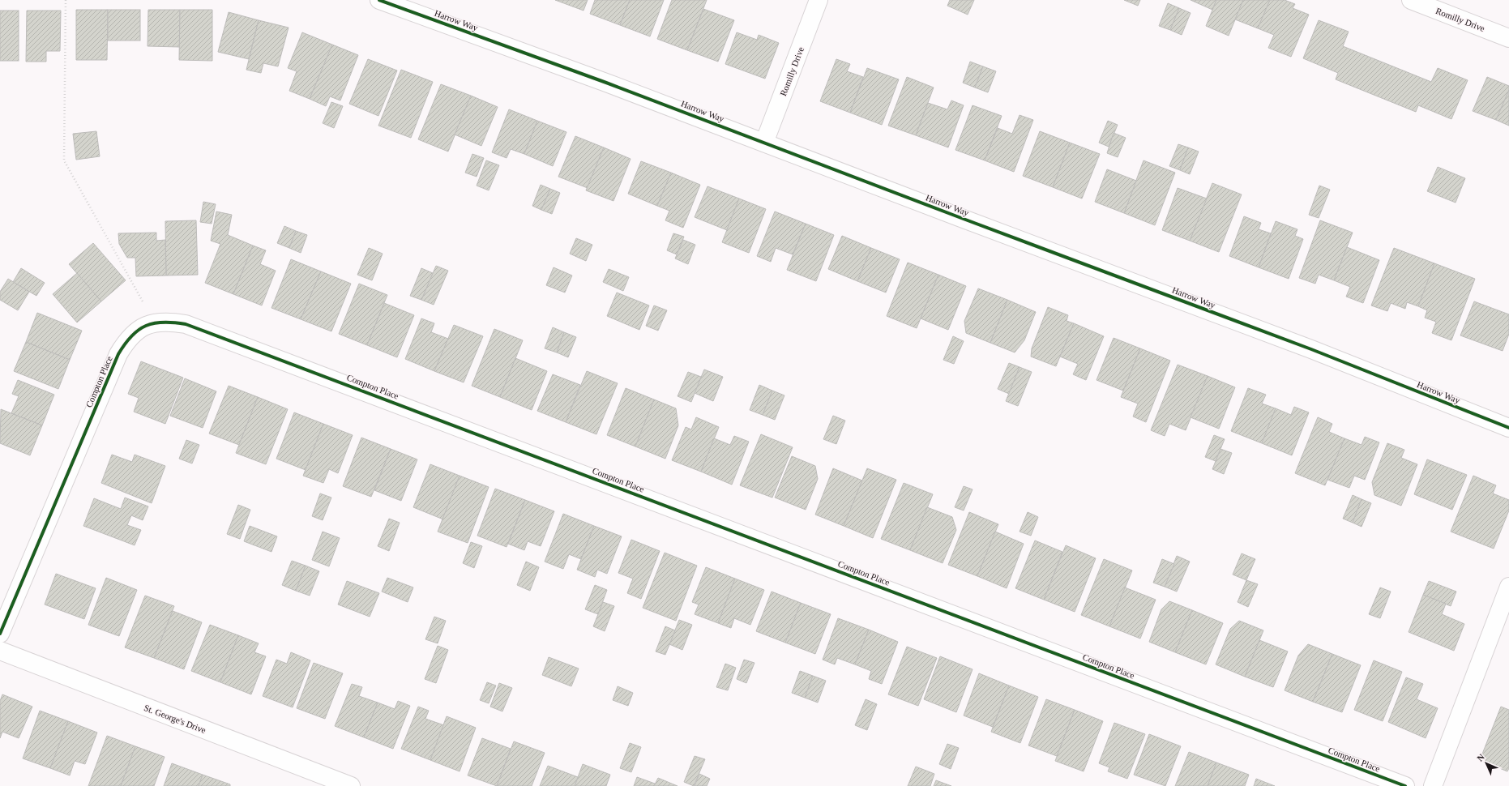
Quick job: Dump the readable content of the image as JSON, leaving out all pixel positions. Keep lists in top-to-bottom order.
{
  "streets": {
    "street": [
      "Romilly Drive",
      "Harrow Way",
      "Compton Place",
      "St. George's Drive"
    ]
  },
  "crossings": [
    ["Romilly Drive", "Harrow Way"]
  ],
  "north": "top left"
}
